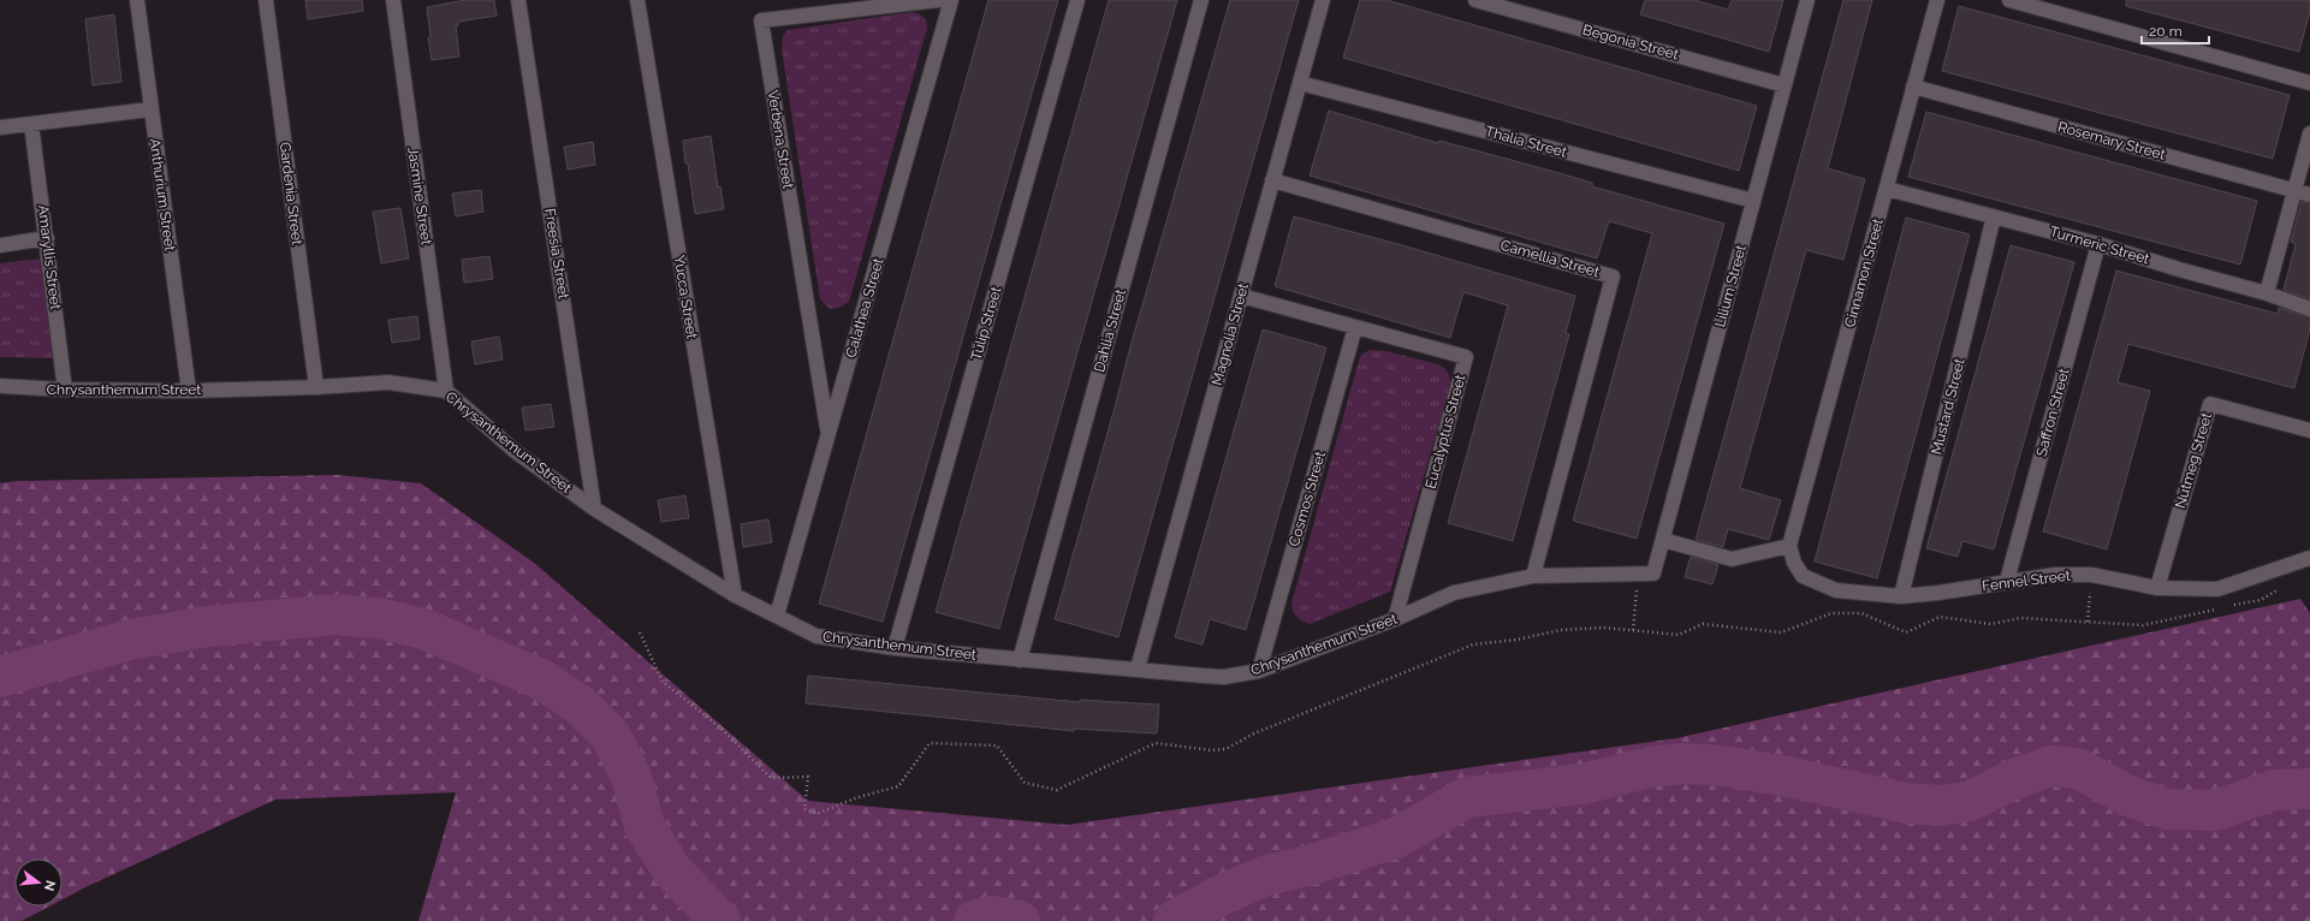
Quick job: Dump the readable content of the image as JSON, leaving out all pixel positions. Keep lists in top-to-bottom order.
{
  "streets": {
    "street": [
      "Begonia Street",
      "Verbena Street",
      "Rosemary Street",
      "Thalia Street",
      "Gardenia Street",
      "Anthurium Street",
      "Jasmine Street",
      "Turmeric Street",
      "Freesia Street",
      "Amaryllis Street",
      "Camellia Street",
      "Cinnamon Street",
      "Lilium Street",
      "Yucca Street",
      "Calathea Street",
      "Tulip Street",
      "Dahlia Street",
      "Magnolia Street",
      "Chrysanthemum Street",
      "Mustard Street",
      "Saffron Street",
      "Eucalyptus Street",
      "Nutmeg Street",
      "Cosmos Street",
      "Fennel Street"
    ]
  },
  "crossings": [
    ["Begonia Street", "Lilium Street"],
    ["Verbena Street", "Calathea Street"],
    ["Rosemary Street", "Cinnamon Street"],
    ["Thalia Street", "Lilium Street"],
    ["Thalia Street", "Magnolia Street"],
    ["Gardenia Street", "Chrysanthemum Street"],
    ["Anthurium Street", "Chrysanthemum Street"],
    ["Jasmine Street", "Chrysanthemum Street"],
    ["Turmeric Street", "Cinnamon Street"],
    ["Turmeric Street", "Mustard Street"],
    ["Turmeric Street", "Saffron Street"],
    ["Freesia Street", "Chrysanthemum Street"],
    ["Amaryllis Street", "Chrysanthemum Street"],
    ["Camellia Street", "Magnolia Street"],
    ["Camellia Street", "Chrysanthemum Street"],
    ["Cinnamon Street", "Fennel Street"],
    ["Lilium Street", "Chrysanthemum Street"],
    ["Yucca Street", "Chrysanthemum Street"],
    ["Calathea Street", "Chrysanthemum Street"],
    ["Tulip Street", "Chrysanthemum Street"],
    ["Dahlia Street", "Chrysanthemum Street"],
    ["Magnolia Street", "Chrysanthemum Street"],
    ["Magnolia Street", "Eucalyptus Street"],
    ["Chrysanthemum Street", "Eucalyptus Street"],
    ["Chrysanthemum Street", "Cosmos Street"],
    ["Mustard Street", "Fennel Street"],
    ["Saffron Street", "Fennel Street"],
    ["Eucalyptus Street", "Cosmos Street"],
    ["Nutmeg Street", "Fennel Street"]
  ],
  "scale_bar": "20 m",
  "north": "right"
}
